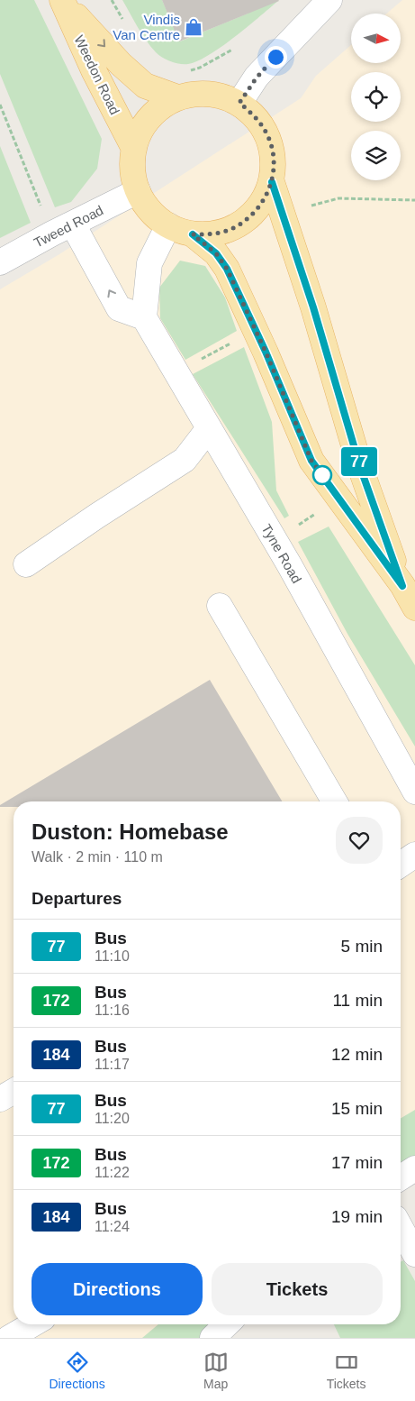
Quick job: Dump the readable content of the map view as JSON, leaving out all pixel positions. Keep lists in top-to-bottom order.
{
  "streets": {
    "main road": ["Weedon Road"],
    "street": ["Tweed Road", "Tyne Road"]
  },
  "crossings": [
    ["Weedon Road", "Tweed Road"]
  ],
  "places": {
    "shop": ["Vindis Van Centre"]
  },
  "lines": ["bus line 77"],
  "north": "right",
  "page": {
    "on_map": "77",
    "heading": [
      ["Duston: Homebase", "Walk · 2 min · 110 m"],
      "Departures"
    ],
    "list": [
      {
        "mark": "77",
        "name": "Bus",
        "note": "11:10",
        "value": "5 min"
      },
      {
        "mark": "172",
        "name": "Bus",
        "note": "11:16",
        "value": "11 min"
      },
      {
        "mark": "184",
        "name": "Bus",
        "note": "11:17",
        "value": "12 min"
      },
      {
        "mark": "77",
        "name": "Bus",
        "note": "11:20",
        "value": "15 min"
      },
      {
        "mark": "172",
        "name": "Bus",
        "note": "11:22",
        "value": "17 min"
      },
      {
        "mark": "184",
        "name": "Bus",
        "note": "11:24",
        "value": "19 min"
      }
    ],
    "buttons": ["Directions", "Tickets"],
    "tabs": ["Directions", "Map", "Tickets"]
  }
}
